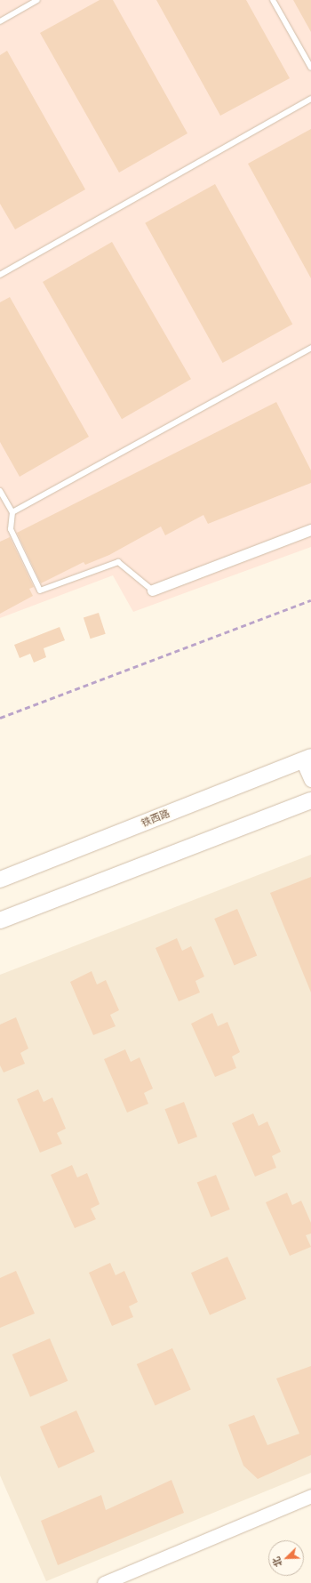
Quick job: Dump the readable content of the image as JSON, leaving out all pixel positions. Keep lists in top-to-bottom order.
{
  "streets": {
    "main road": ["铁西路"]
  },
  "north": "bottom left"
}
